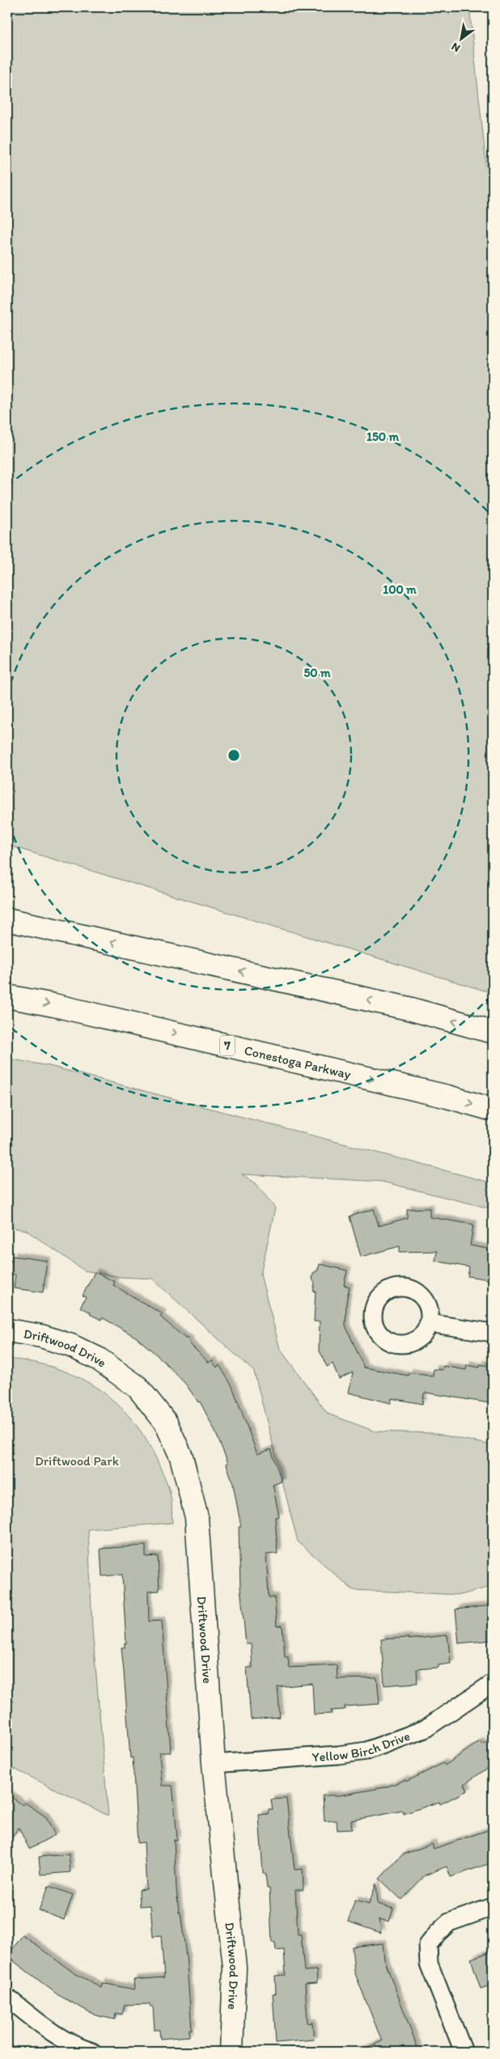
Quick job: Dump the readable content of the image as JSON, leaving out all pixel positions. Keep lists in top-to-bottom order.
{
  "streets": {
    "main road": ["7", "Conestoga Parkway", "Driftwood Drive"],
    "street": ["Yellow Birch Drive"]
  },
  "crossings": [
    ["Driftwood Drive", "Yellow Birch Drive"]
  ],
  "parks": ["Driftwood Park"],
  "north": "bottom left",
  "rings": ["150 m", "100 m", "50 m"]
}
